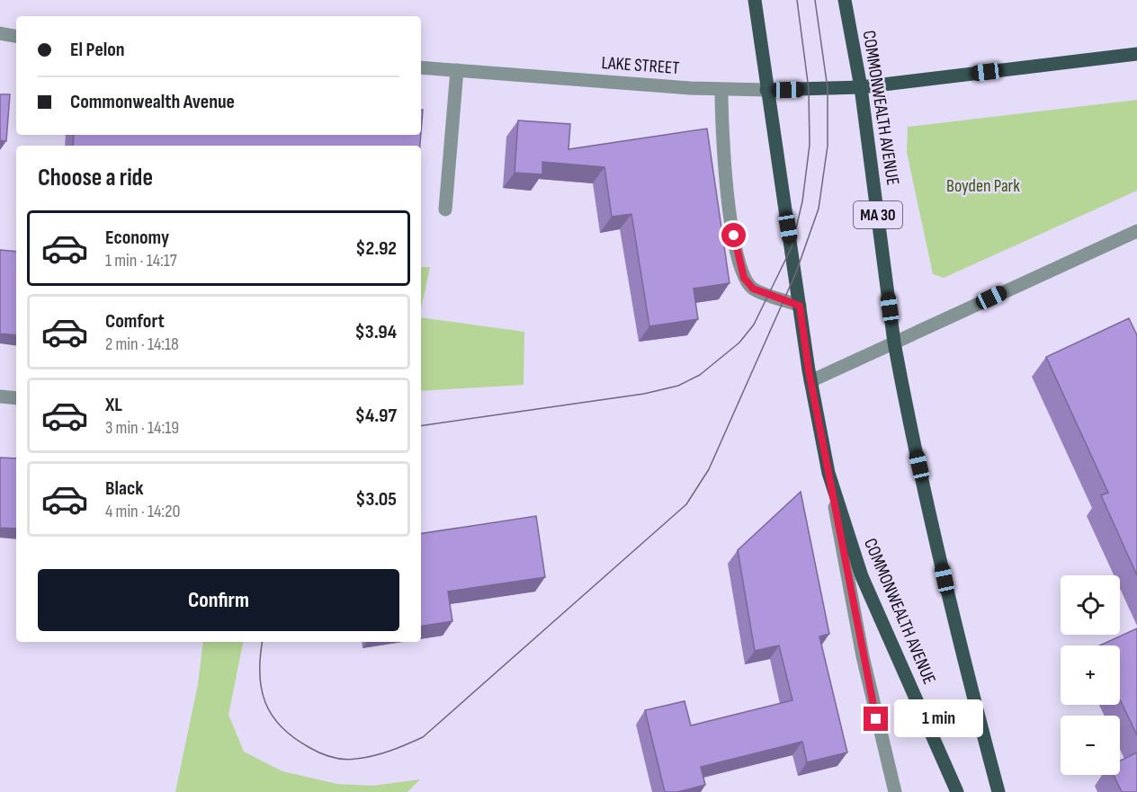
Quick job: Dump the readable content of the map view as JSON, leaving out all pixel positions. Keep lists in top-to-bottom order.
{
  "streets": {
    "main road": ["LAKE STREET", "COMMONWEALTH AVENUE", "MA 30"]
  },
  "crossings": [
    ["LAKE STREET", "COMMONWEALTH AVENUE"]
  ],
  "parks": ["Boyden Park"],
  "page": {
    "banner": ["El Pelon", "Commonwealth Avenue"],
    "heading": "Choose a ride",
    "list": [
      {
        "name": "Economy",
        "note": "1 min · 14:17",
        "value": "$2.92"
      },
      {
        "name": "Comfort",
        "note": "2 min · 14:18",
        "value": "$3.94"
      },
      {
        "name": "XL",
        "note": "3 min · 14:19",
        "value": "$4.97"
      },
      {
        "name": "Black",
        "note": "4 min · 14:20",
        "value": "$3.05"
      }
    ],
    "buttons": "Confirm",
    "map_buttons": ["+", "−"],
    "bubble": "1 min"
  }
}
